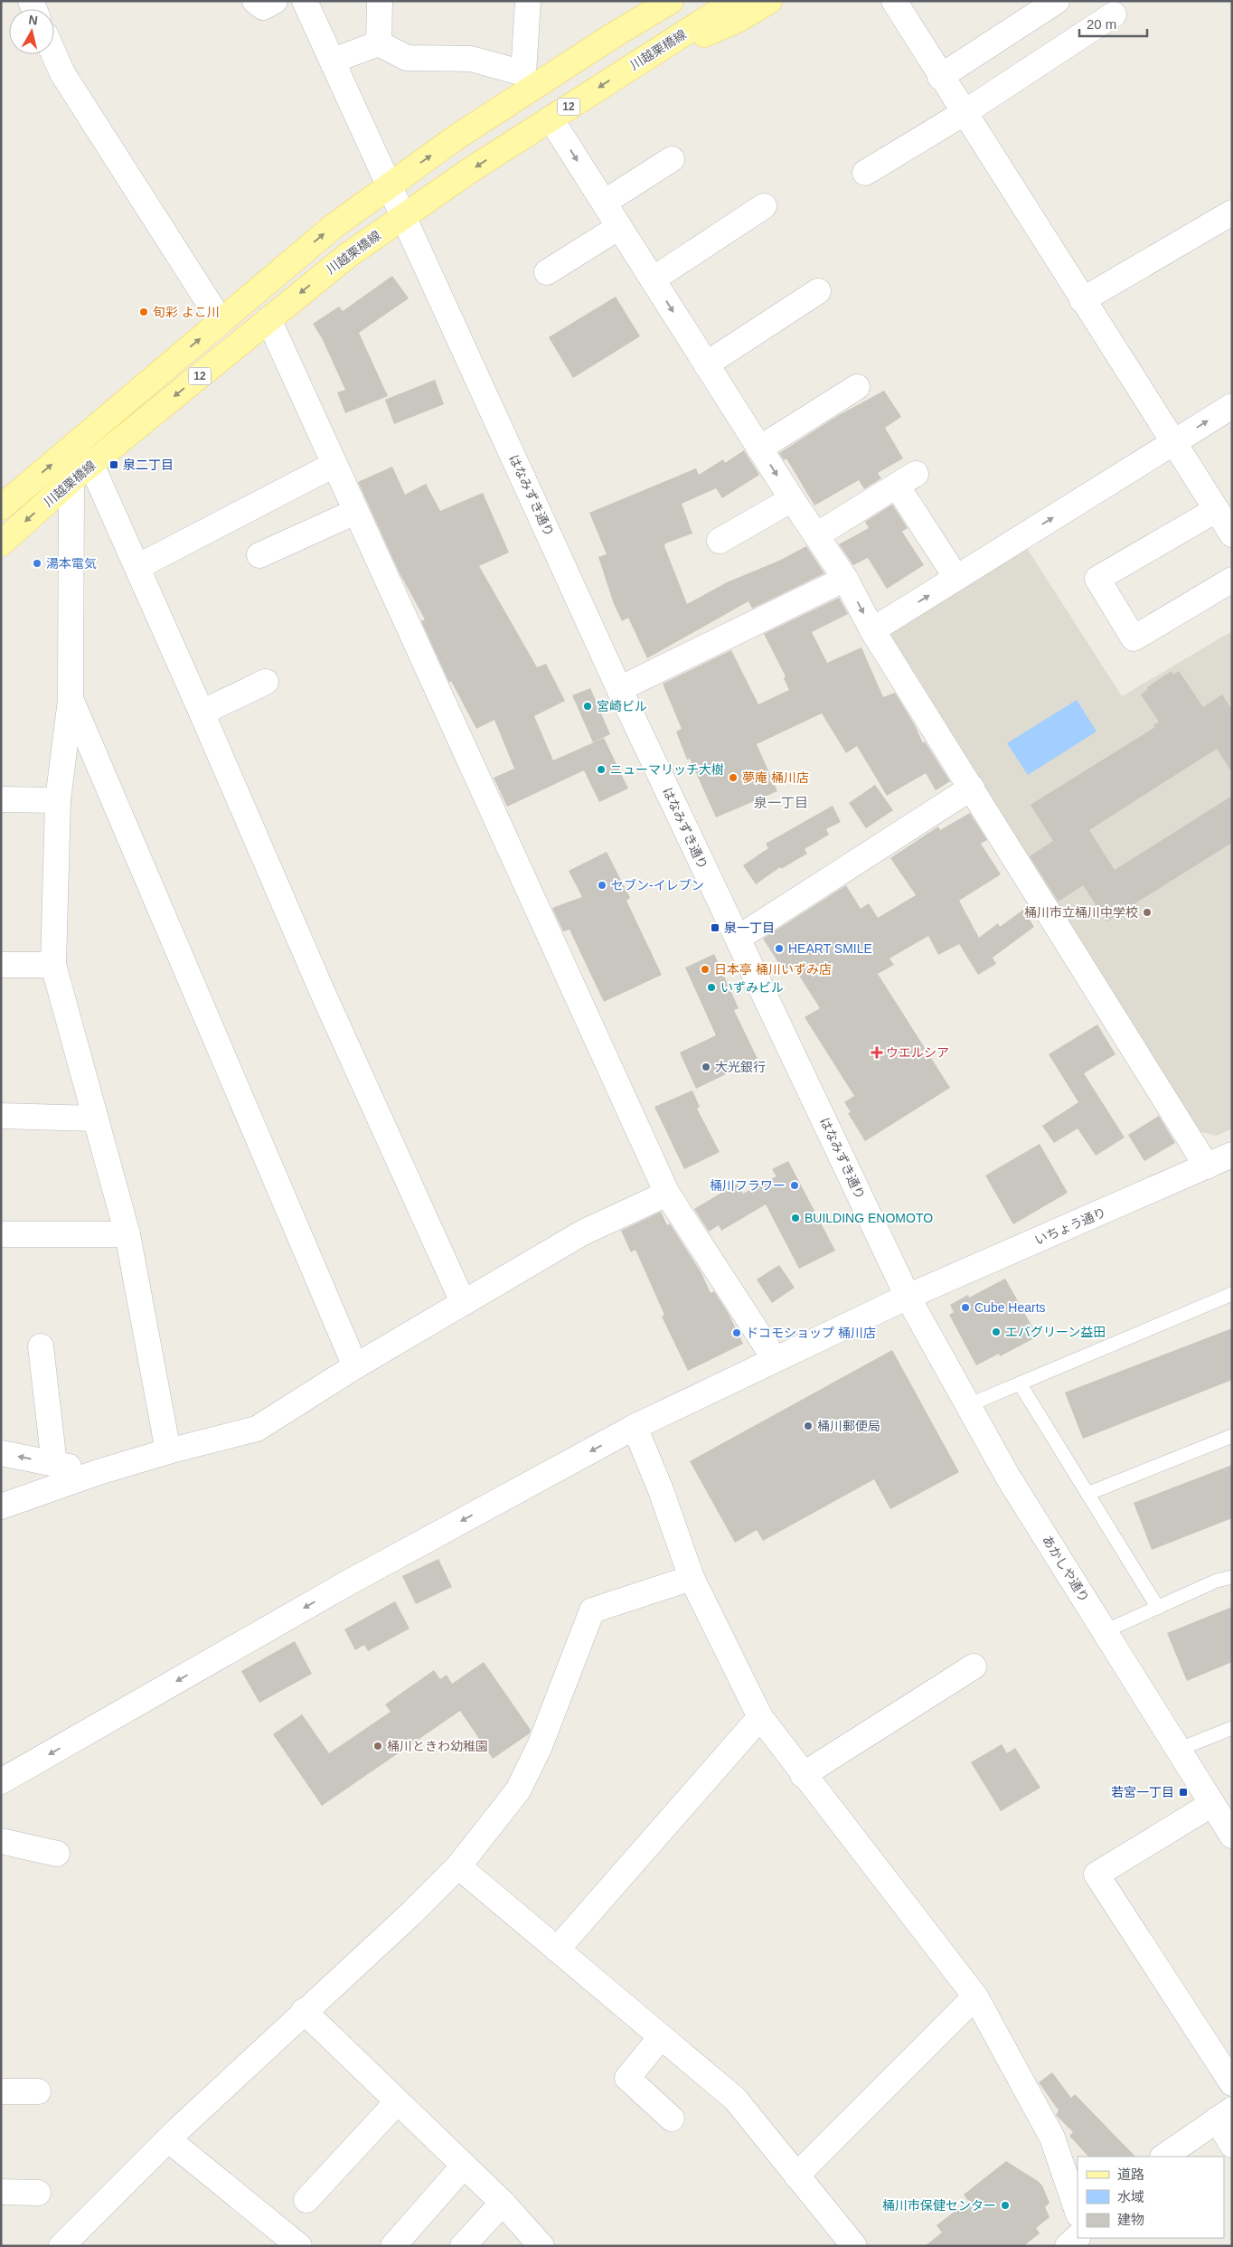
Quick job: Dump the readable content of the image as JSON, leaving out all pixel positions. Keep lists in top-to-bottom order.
{
  "streets": {
    "main road": ["川越栗橋線", "12"],
    "street": ["はなみずき通り", "いちょう通り", "あかしや通り"]
  },
  "crossings": [
    ["川越栗橋線", "はなみずき通り"],
    ["はなみずき通り", "いちょう通り"],
    ["はなみずき通り", "あかしや通り"],
    ["いちょう通り", "あかしや通り"]
  ],
  "districts": ["泉一丁目"],
  "places": {
    "other": [
      "旬彩 よこ川",
      "湯本電気",
      "宮崎ビル",
      "ニューマリッチ大樹",
      "夢庵 桶川店",
      "セブン-イレブン",
      "桶川市立桶川中学校",
      "HEART SMILE",
      "日本亭 桶川いずみ店",
      "いずみビル",
      "大光銀行",
      "桶川フラワー",
      "BUILDING ENOMOTO",
      "Cube Hearts",
      "エバグリーン益田",
      "ドコモショップ 桶川店",
      "桶川郵便局",
      "桶川ときわ幼稚園",
      "桶川市保健センター"
    ],
    "transit": ["泉二丁目", "泉一丁目", "若宮一丁目"],
    "health": ["ウエルシア"]
  },
  "legend": ["道路", "水域", "建物"],
  "scale_bar": "20 m",
  "north": "top"
}
